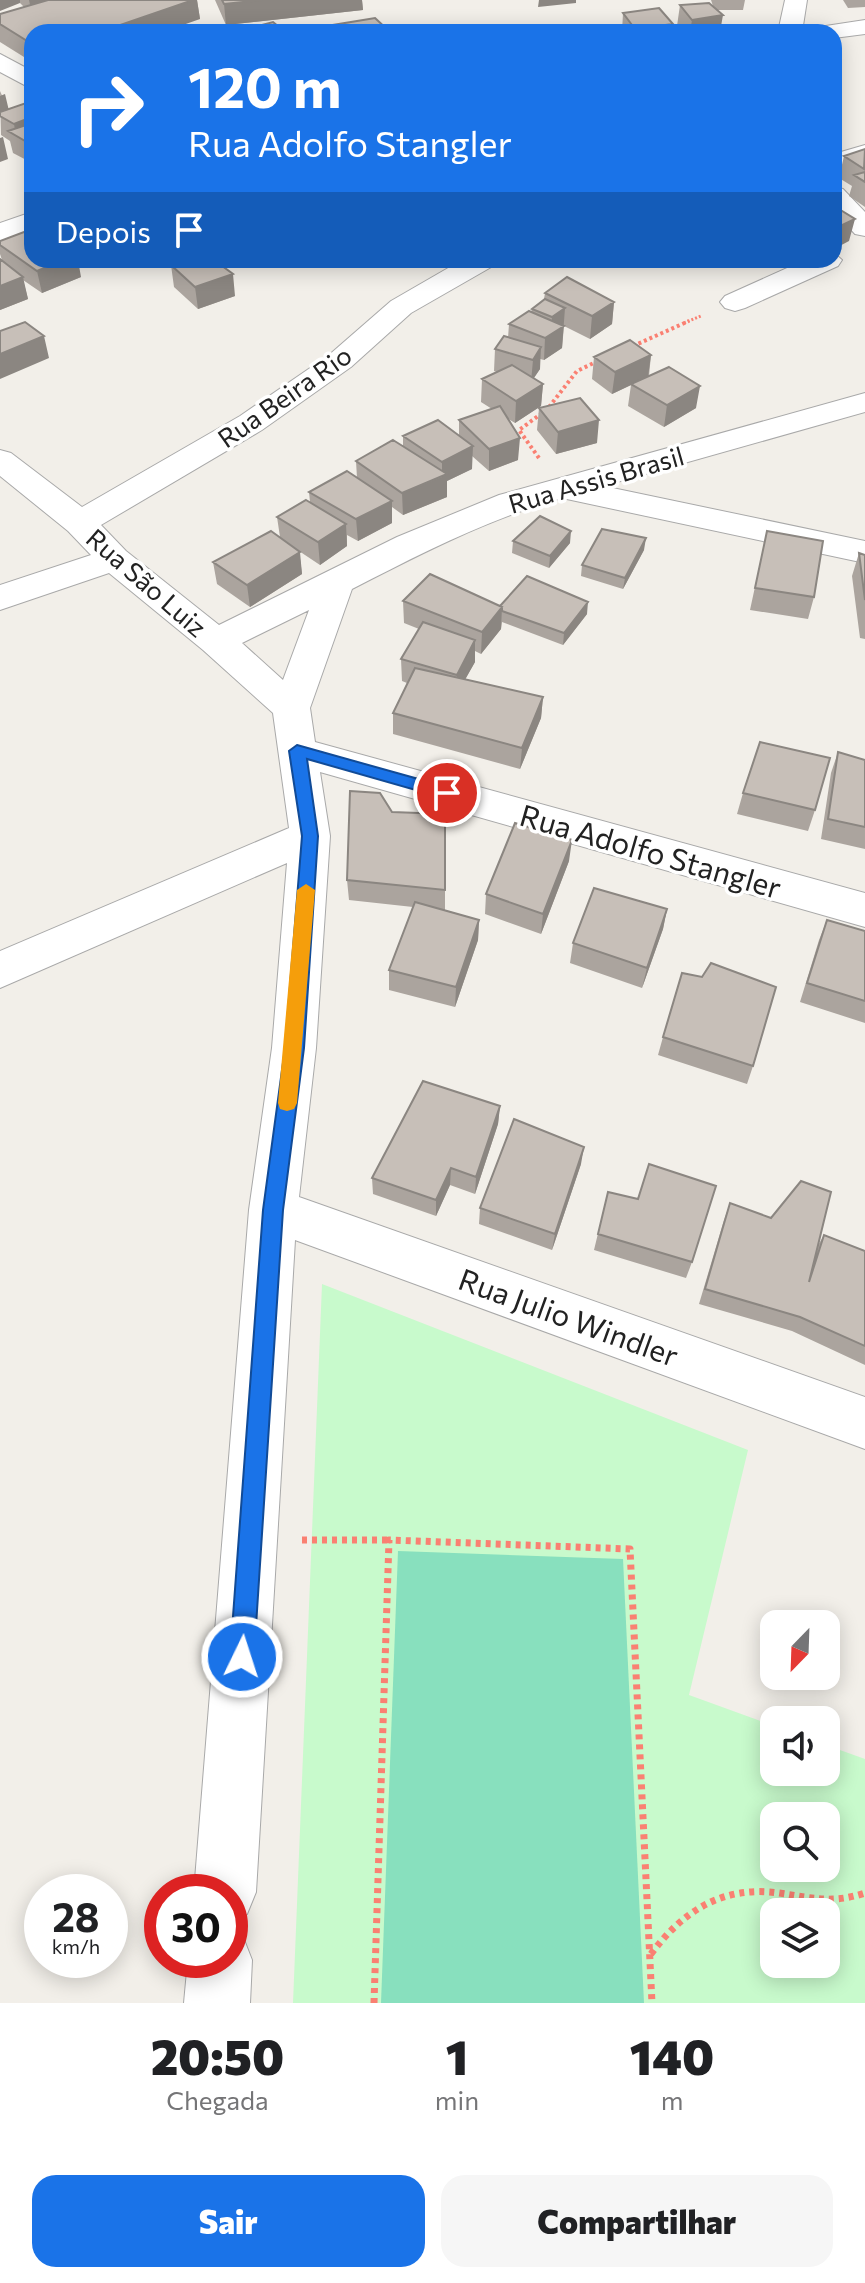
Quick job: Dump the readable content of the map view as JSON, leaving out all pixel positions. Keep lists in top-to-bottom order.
{
  "streets": {
    "street": [
      "Rua Beira Rio",
      "Rua Assis Brasil",
      "Rua São Luiz",
      "Rua Adolfo Stangler",
      "Rua Julio Windler"
    ]
  },
  "crossings": [
    ["Rua Beira Rio", "Rua São Luiz"],
    ["Rua Assis Brasil", "Rua São Luiz"],
    ["Rua São Luiz", "Rua Adolfo Stangler"]
  ],
  "north": "bottom left",
  "page": {
    "turn": ["120 m", "Rua Adolfo Stangler"],
    "then": "Depois",
    "speed": "28 km/h",
    "limit": "30",
    "eta": [
      "20:50",
      "Chegada",
      "1",
      "min",
      "140",
      "m"
    ],
    "buttons": ["Sair", "Compartilhar"]
  }
}
